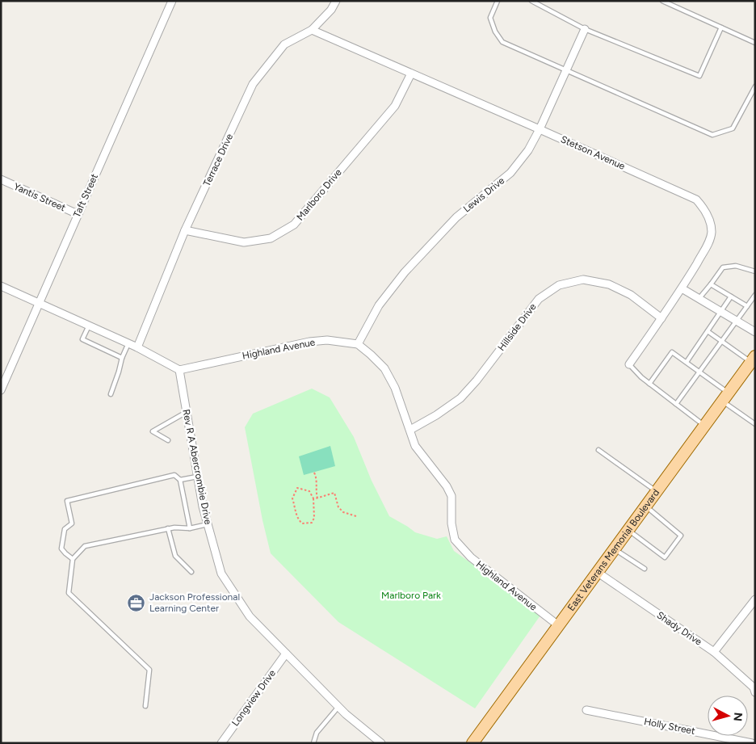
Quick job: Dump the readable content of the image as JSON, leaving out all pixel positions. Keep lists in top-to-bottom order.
{
  "streets": {
    "main road": ["East Veterans Memorial Boulevard"],
    "street": [
      "Stetson Avenue",
      "Terrace Drive",
      "Marlboro Drive",
      "Lewis Drive",
      "Taft Street",
      "Yantis Street",
      "Hillside Drive",
      "Highland Avenue",
      "Rev R A Abercrombie Drive",
      "Shady Drive",
      "Longview Drive",
      "Holly Street"
    ]
  },
  "crossings": [
    ["Stetson Avenue", "Terrace Drive"],
    ["Stetson Avenue", "Marlboro Drive"],
    ["Stetson Avenue", "Lewis Drive"],
    ["Stetson Avenue", "Hillside Drive"],
    ["Terrace Drive", "Marlboro Drive"],
    ["Lewis Drive", "Highland Avenue"],
    ["Taft Street", "Yantis Street"],
    ["Hillside Drive", "Highland Avenue"],
    ["Highland Avenue", "Rev R A Abercrombie Drive"],
    ["Highland Avenue", "East Veterans Memorial Boulevard"],
    ["Rev R A Abercrombie Drive", "Longview Drive"],
    ["East Veterans Memorial Boulevard", "Shady Drive"]
  ],
  "parks": ["Marlboro Park"],
  "places": {
    "office": ["Jackson Professional Learning Center"]
  },
  "north": "right"
}
